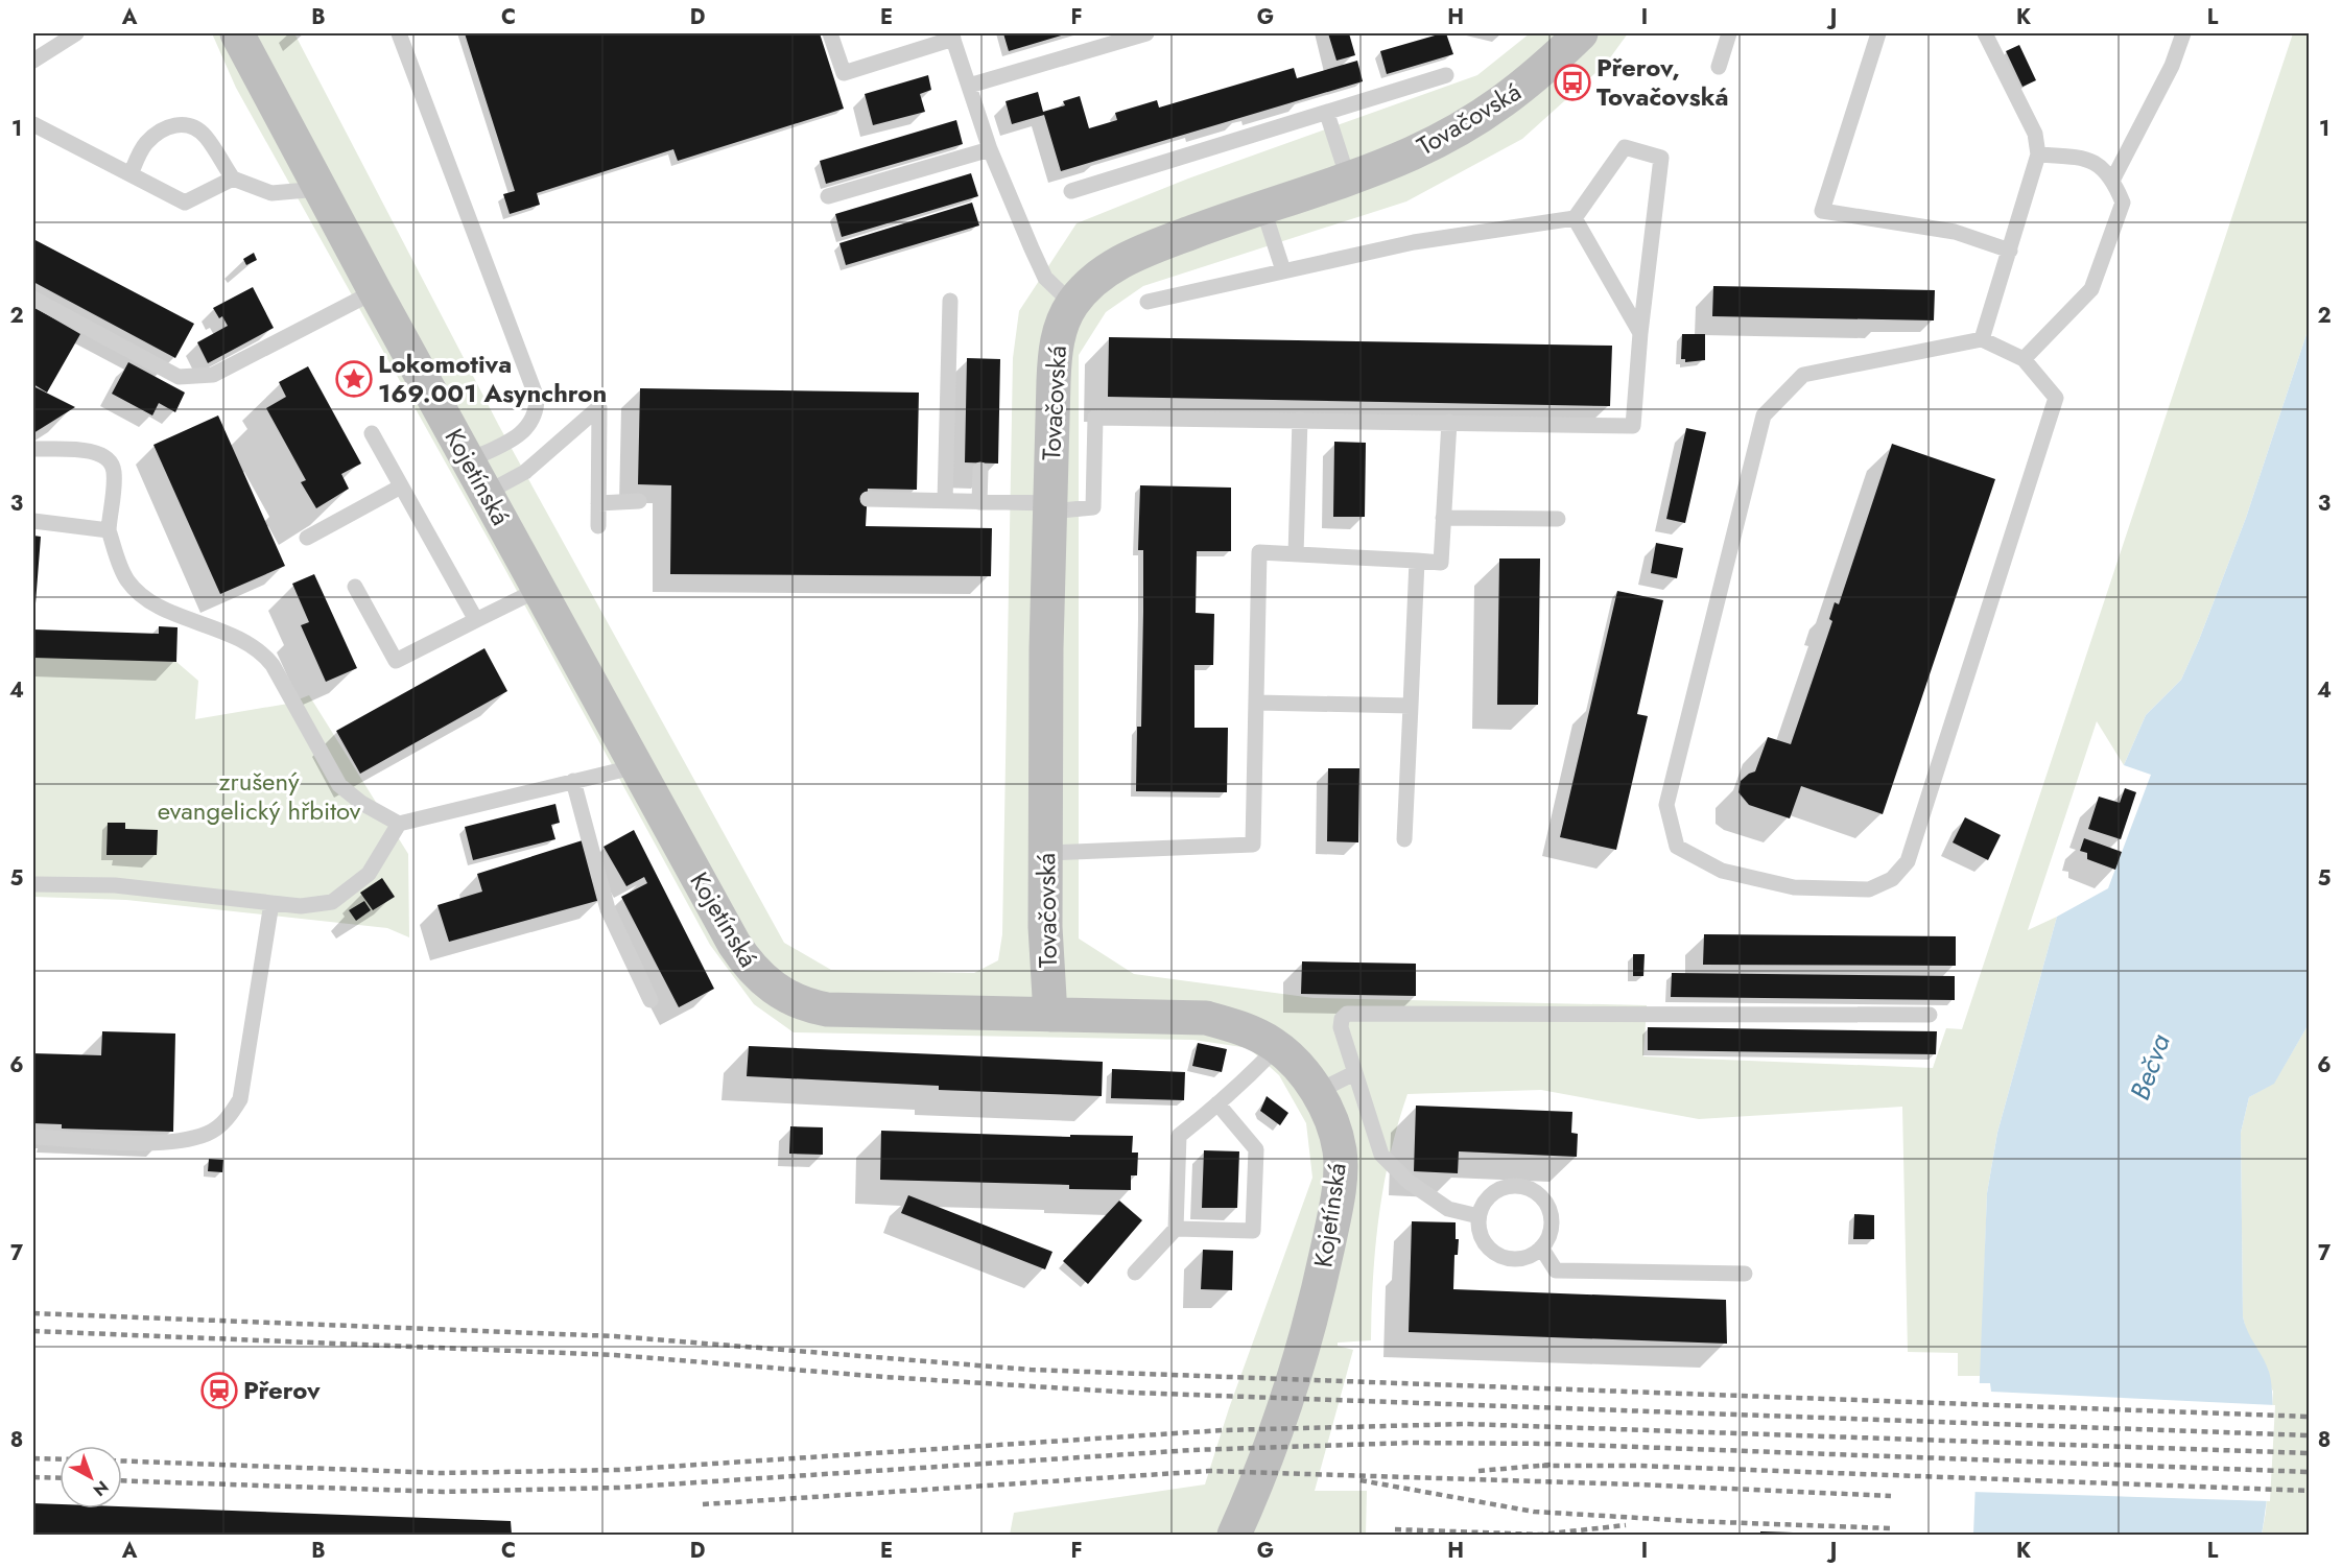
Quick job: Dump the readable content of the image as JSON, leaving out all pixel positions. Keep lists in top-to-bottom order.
{
  "streets": {
    "main road": ["Tovačovská", "Kojetínská"]
  },
  "crossings": [
    ["Tovačovská", "Kojetínská"]
  ],
  "water": ["Bečva"],
  "parks": ["zrušený evangelický hřbitov"],
  "places": {
    "bus stop": ["Přerov, Tovačovská"],
    "place": ["Lokomotiva 169.001 Asynchron"],
    "station": ["Přerov"]
  },
  "north": "bottom right",
  "grid": {
    "columns": [
      "A",
      "B",
      "C",
      "D",
      "E",
      "F",
      "G",
      "H",
      "I",
      "J",
      "K",
      "L"
    ],
    "rows": [
      "1",
      "2",
      "3",
      "4",
      "5",
      "6",
      "7",
      "8"
    ]
  }
}
